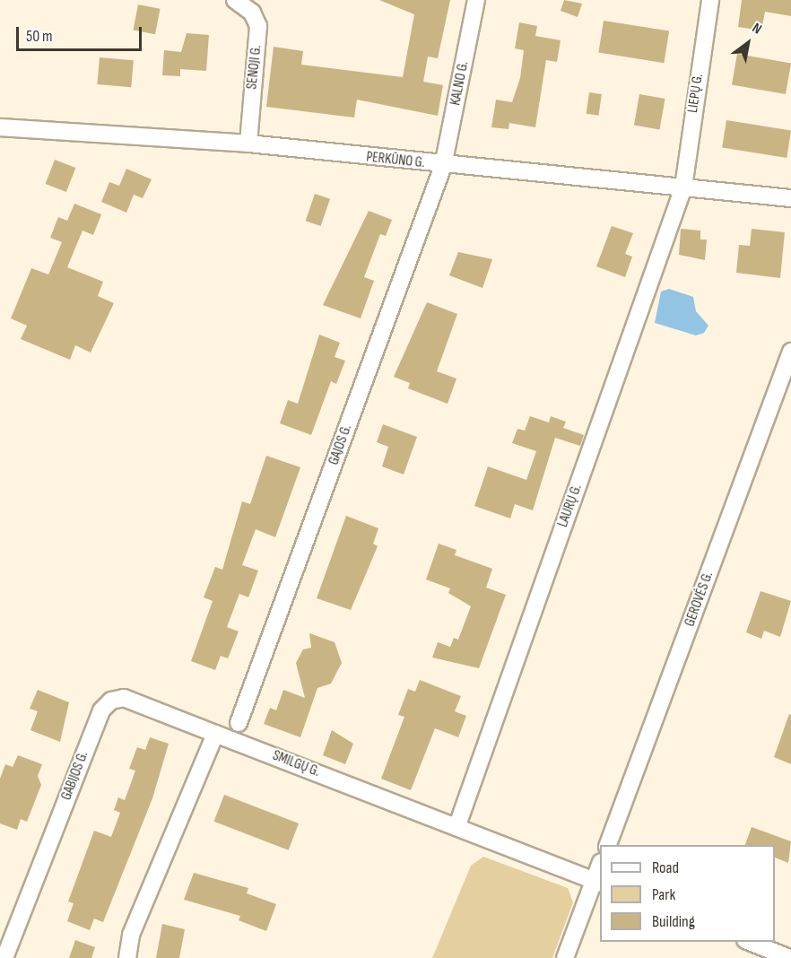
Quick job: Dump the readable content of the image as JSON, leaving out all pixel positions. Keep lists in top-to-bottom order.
{
  "streets": {
    "street": [
      "SENOJI G.",
      "KALNO G.",
      "LIEPŲ G.",
      "PERKŪNO G.",
      "GAJOS G.",
      "LAURŲ G.",
      "GEROVĖS G.",
      "SMILGŲ G.",
      "GABIJOS G."
    ]
  },
  "crossings": [
    ["SENOJI G.", "PERKŪNO G."],
    ["KALNO G.", "PERKŪNO G."],
    ["KALNO G.", "GAJOS G."],
    ["LIEPŲ G.", "PERKŪNO G."],
    ["LIEPŲ G.", "LAURŲ G."],
    ["PERKŪNO G.", "GAJOS G."],
    ["PERKŪNO G.", "LAURŲ G."],
    ["LAURŲ G.", "SMILGŲ G."],
    ["SMILGŲ G.", "GABIJOS G."]
  ],
  "legend": ["Road", "Park", "Building"],
  "scale_bar": "50 m",
  "north": "top right"
}
